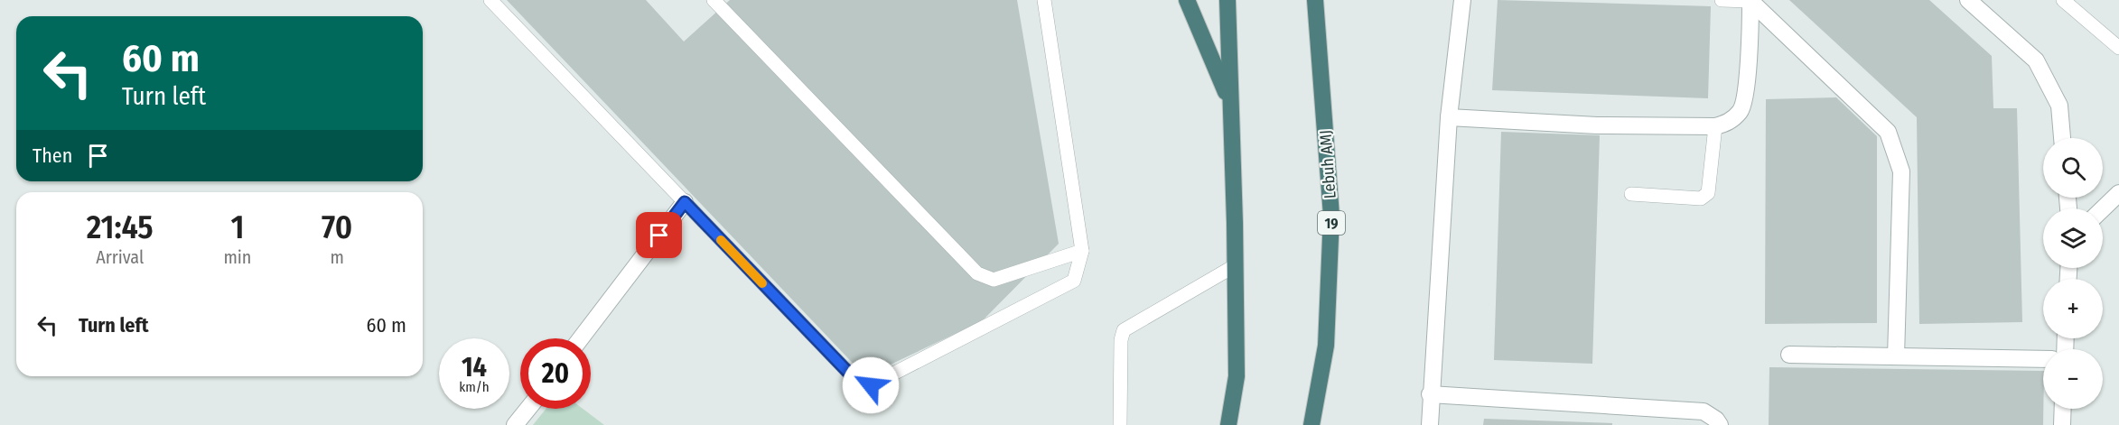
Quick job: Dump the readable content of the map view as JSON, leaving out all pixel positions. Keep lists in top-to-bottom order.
{
  "streets": {
    "highway": ["Lebuh AMJ", "19"]
  },
  "page": {
    "turn": ["60 m", "Turn left"],
    "then": "Then",
    "map_buttons": ["+", "−"],
    "eta": [
      "21:45",
      "Arrival",
      "1",
      "min",
      "70",
      "m"
    ],
    "list": [
      {
        "name": "Turn left",
        "value": "60 m"
      }
    ],
    "speed": "14 km/h",
    "limit": "20"
  }
}
